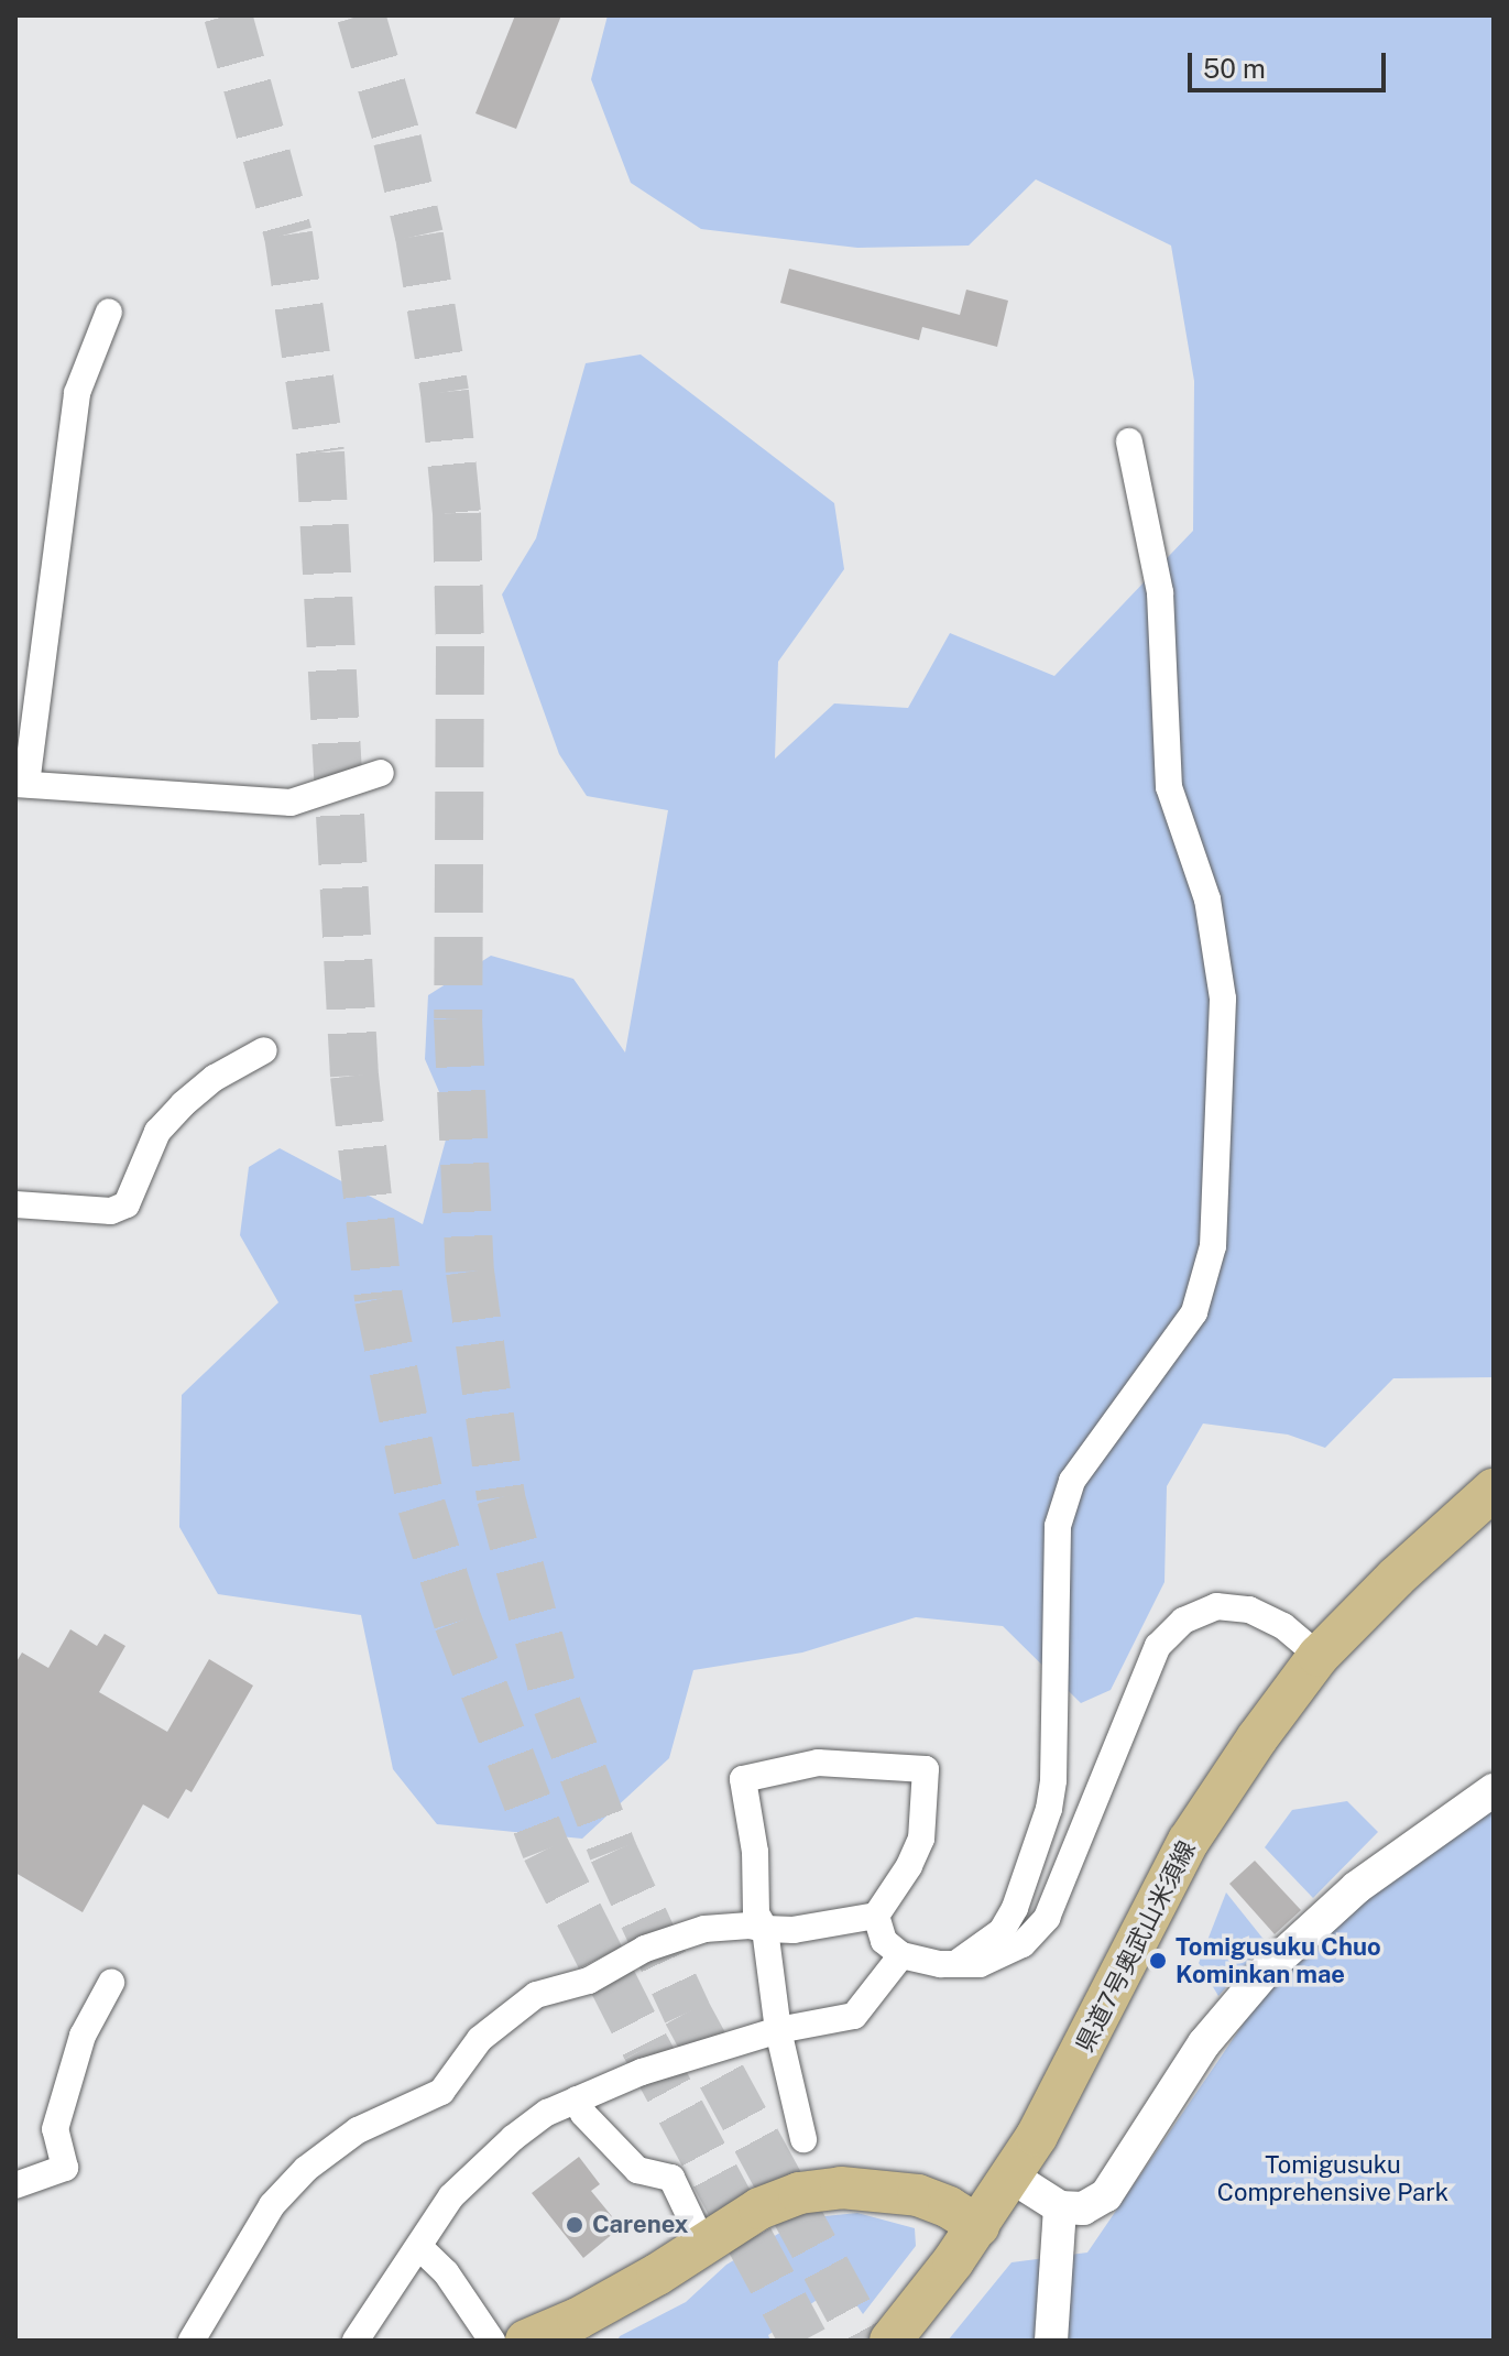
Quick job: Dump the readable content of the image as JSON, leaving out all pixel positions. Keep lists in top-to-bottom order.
{
  "streets": {
    "main road": ["県道7号奥武山米須線"]
  },
  "parks": ["Tomigusuku Comprehensive Park"],
  "places": ["Tomigusuku Chuo Kominkan mae", "Carenex"],
  "scale_bar": "50 m"
}
